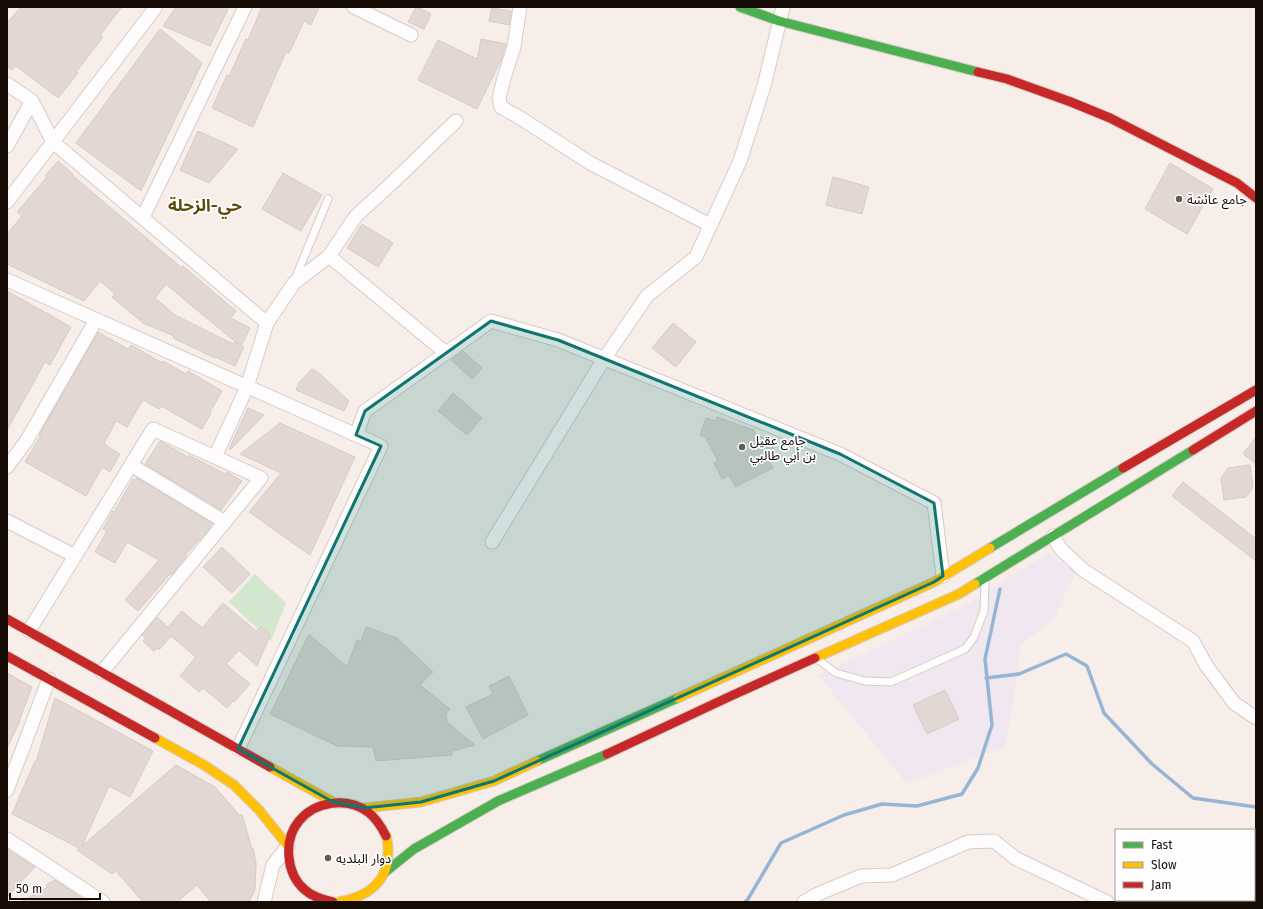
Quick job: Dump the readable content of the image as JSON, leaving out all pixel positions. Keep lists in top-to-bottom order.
{
  "districts": ["حي-الزحلة"],
  "places": ["جامع عائشة", "جامع عقيل بن أبي طالبي", "دوار البلديه"],
  "legend": ["Fast", "Slow", "Jam"],
  "scale_bar": "50 m"
}
